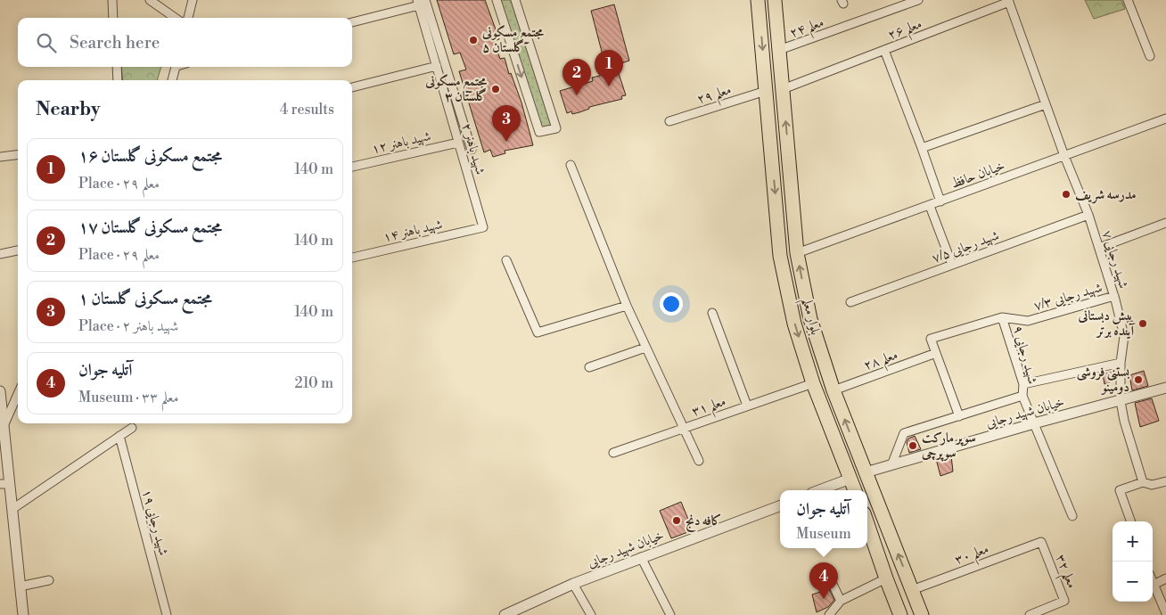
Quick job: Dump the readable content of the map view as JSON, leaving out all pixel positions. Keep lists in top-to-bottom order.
{
  "streets": {
    "main road": ["بلوار معلم"],
    "street": [
      "معلم ۲۴",
      "معلم ۲۶",
      "معلم ۲۹",
      "شهید باهنر ۱۲",
      "شهید باهنر ۲",
      "خیابان حافظ",
      "شهید باهنر ۱۴",
      "شهید رجایی ۷/۵",
      "شهید رجایی ۷",
      "شهید رجایی ۷/۳",
      "شهید رجایی ۹",
      "معلم ۲۸",
      "معلم ۳۱",
      "خیابان شهید رجایی",
      "شهید رجایی ۱۹",
      "معلم ۳۰",
      "معلم ۳۲"
    ]
  },
  "crossings": [
    ["معلم ۲۴", "بلوار معلم"],
    ["معلم ۲۶", "خیابان حافظ"],
    ["معلم ۲۶", "شهید رجایی ۷"],
    ["معلم ۲۶", "بلوار معلم"],
    ["معلم ۲۹", "بلوار معلم"],
    ["شهید باهنر ۱۲", "شهید باهنر ۲"],
    ["شهید باهنر ۲", "شهید باهنر ۱۴"],
    ["خیابان حافظ", "شهید رجایی ۷"],
    ["خیابان حافظ", "بلوار معلم"],
    ["شهید رجایی ۷/۵", "شهید رجایی ۷"],
    ["شهید رجایی ۷", "شهید رجایی ۷/۳"],
    ["شهید رجایی ۷", "خیابان شهید رجایی"],
    ["شهید رجایی ۷/۳", "شهید رجایی ۹"],
    ["بلوار معلم", "معلم ۲۸"],
    ["بلوار معلم", "معلم ۳۱"],
    ["بلوار معلم", "خیابان شهید رجایی"],
    ["بلوار معلم", "معلم ۳۰"],
    ["شهید رجایی ۹", "خیابان شهید رجایی"],
    ["معلم ۳۰", "معلم ۳۲"]
  ],
  "places": [
    "مجتمع مسکونی گلستان ۵",
    "مجتمع مسکونی گلستان ۳",
    "مدرسه شریف",
    "پیش دبستانی آینده برتر",
    "بستنی فروشی دومینو",
    "سوپر مارکت سوپرچی",
    "کافه دنج"
  ],
  "page": {
    "search": "Search here",
    "pins": [
      "1",
      "2",
      "3",
      "4"
    ],
    "heading": ["Nearby", "4 results"],
    "list": [
      {
        "mark": "1",
        "name": "مجتمع مسکونی گلستان ۱۶",
        "note": "Place · معلم ۲۹",
        "value": "140 m"
      },
      {
        "mark": "2",
        "name": "مجتمع مسکونی گلستان ۱۷",
        "note": "Place · معلم ۲۹",
        "value": "140 m"
      },
      {
        "mark": "3",
        "name": "مجتمع مسکونی گلستان ۱",
        "note": "Place · شهید باهنر ۲",
        "value": "140 m"
      },
      {
        "mark": "4",
        "name": "آتلیه جوان",
        "note": "Museum · معلم ۳۳",
        "value": "210 m"
      }
    ],
    "popup": ["آتلیه جوان", "Museum"],
    "map_buttons": ["+", "−"]
  }
}
